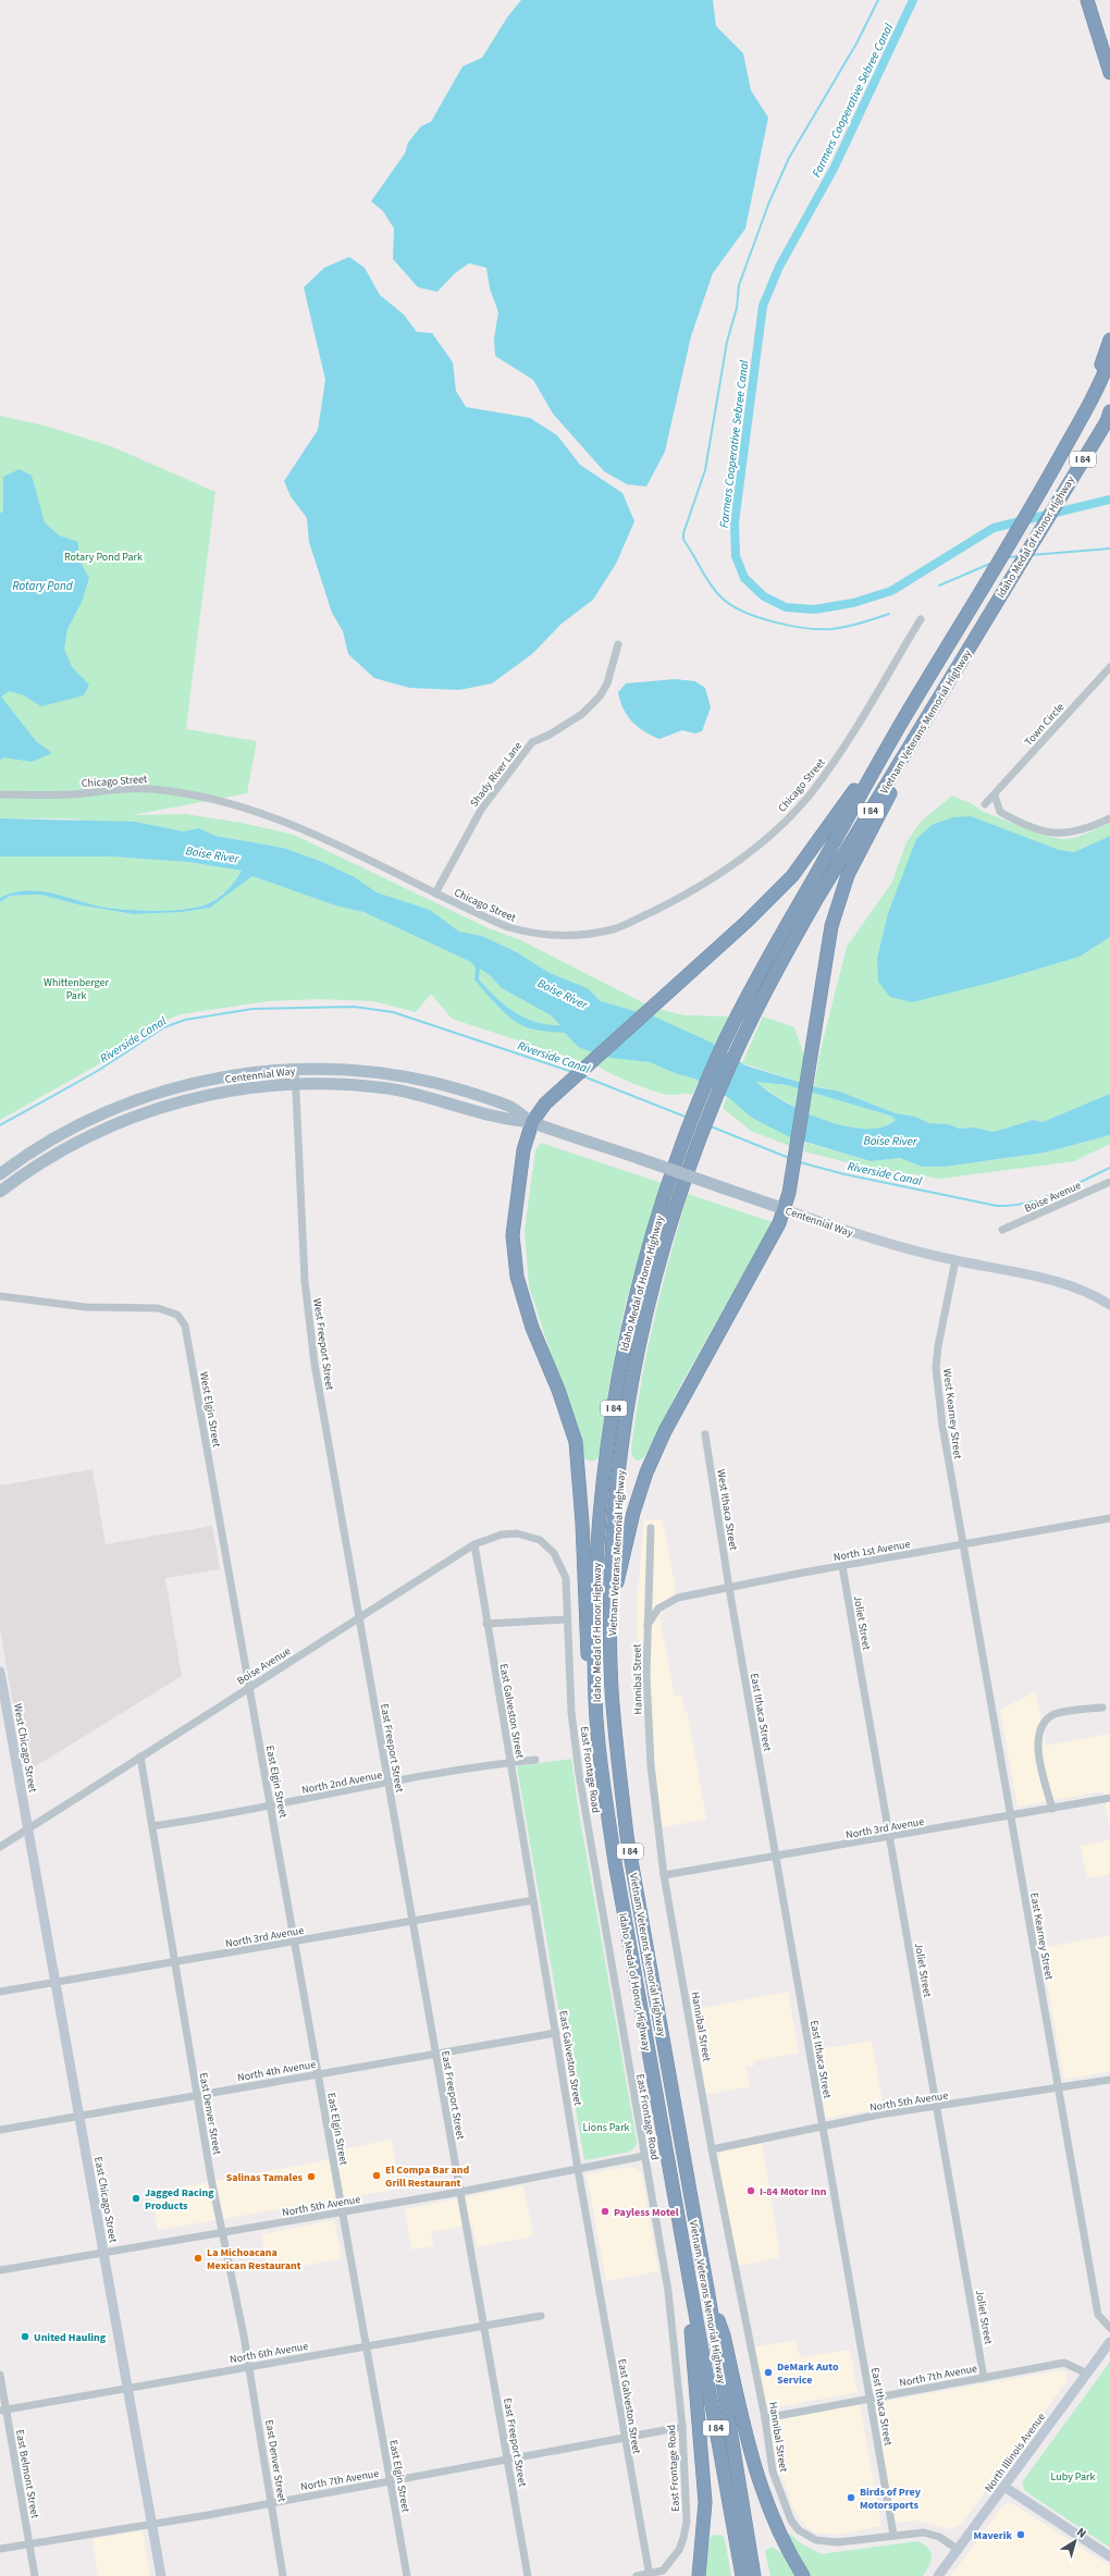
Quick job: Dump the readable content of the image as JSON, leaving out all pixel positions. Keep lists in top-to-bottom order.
{
  "streets": {
    "highway": ["I 84", "Idaho Medal of Honor Highway", "Vietnam Veterans Memorial Highway"],
    "main road": ["Centennial Way"],
    "street": [
      "Town Circle",
      "Shady River Lane",
      "Chicago Street",
      "Boise Avenue",
      "West Freeport Street",
      "West Elgin Street",
      "West Kearney Street",
      "West Ithaca Street",
      "North 1st Avenue",
      "Joliet Street",
      "Hannibal Street",
      "East Galveston Street",
      "East Ithaca Street",
      "West Chicago Street",
      "East Freeport Street",
      "East Frontage Road",
      "East Elgin Street",
      "North 2nd Avenue",
      "North 3rd Avenue",
      "East Kearney Street",
      "North 4th Avenue",
      "North 5th Avenue",
      "East Denver Street",
      "East Chicago Street",
      "North 6th Avenue",
      "North 7th Avenue",
      "North Illinois Avenue",
      "East Belmont Street"
    ]
  },
  "crossings": [
    ["I 84", "Idaho Medal of Honor Highway"],
    ["Idaho Medal of Honor Highway", "Vietnam Veterans Memorial Highway"],
    ["Shady River Lane", "Chicago Street"],
    ["Centennial Way", "West Freeport Street"],
    ["Centennial Way", "West Kearney Street"],
    ["Boise Avenue", "West Freeport Street"],
    ["Boise Avenue", "West Elgin Street"],
    ["Boise Avenue", "East Galveston Street"],
    ["Boise Avenue", "West Chicago Street"],
    ["Boise Avenue", "East Freeport Street"],
    ["Boise Avenue", "East Frontage Road"],
    ["Boise Avenue", "East Elgin Street"],
    ["Boise Avenue", "East Denver Street"],
    ["Boise Avenue", "East Chicago Street"],
    ["West Freeport Street", "East Freeport Street"],
    ["West Elgin Street", "East Elgin Street"],
    ["West Kearney Street", "North 1st Avenue"],
    ["West Kearney Street", "East Kearney Street"],
    ["West Ithaca Street", "North 1st Avenue"],
    ["West Ithaca Street", "East Ithaca Street"],
    ["North 1st Avenue", "Joliet Street"],
    ["North 1st Avenue", "Hannibal Street"],
    ["North 1st Avenue", "East Ithaca Street"],
    ["North 1st Avenue", "East Kearney Street"],
    ["Joliet Street", "North 3rd Avenue"],
    ["Joliet Street", "North 5th Avenue"],
    ["Joliet Street", "North 7th Avenue"],
    ["Hannibal Street", "East Ithaca Street"],
    ["Hannibal Street", "North 3rd Avenue"],
    ["Hannibal Street", "North 5th Avenue"],
    ["Hannibal Street", "North 7th Avenue"],
    ["East Galveston Street", "East Frontage Road"],
    ["East Galveston Street", "North 2nd Avenue"],
    ["East Galveston Street", "North 3rd Avenue"],
    ["East Galveston Street", "North 4th Avenue"],
    ["East Galveston Street", "North 5th Avenue"],
    ["East Galveston Street", "North 7th Avenue"],
    ["East Ithaca Street", "North 3rd Avenue"],
    ["East Ithaca Street", "North 5th Avenue"],
    ["East Ithaca Street", "North 7th Avenue"],
    ["West Chicago Street", "East Chicago Street"],
    ["East Freeport Street", "North 2nd Avenue"],
    ["East Freeport Street", "North 3rd Avenue"],
    ["East Freeport Street", "North 4th Avenue"],
    ["East Freeport Street", "North 5th Avenue"],
    ["East Freeport Street", "North 6th Avenue"],
    ["East Freeport Street", "North 7th Avenue"],
    ["East Frontage Road", "North 5th Avenue"],
    ["East Frontage Road", "North 7th Avenue"],
    ["East Elgin Street", "North 2nd Avenue"],
    ["East Elgin Street", "North 3rd Avenue"],
    ["East Elgin Street", "North 4th Avenue"],
    ["East Elgin Street", "North 5th Avenue"],
    ["East Elgin Street", "North 6th Avenue"],
    ["East Elgin Street", "North 7th Avenue"],
    ["North 2nd Avenue", "East Denver Street"],
    ["North 3rd Avenue", "East Kearney Street"],
    ["North 3rd Avenue", "East Denver Street"],
    ["North 3rd Avenue", "East Chicago Street"],
    ["East Kearney Street", "North 5th Avenue"],
    ["North 4th Avenue", "East Denver Street"],
    ["North 4th Avenue", "East Chicago Street"],
    ["North 5th Avenue", "East Denver Street"],
    ["North 5th Avenue", "East Chicago Street"],
    ["East Denver Street", "North 6th Avenue"],
    ["East Denver Street", "North 7th Avenue"],
    ["East Chicago Street", "North 6th Avenue"],
    ["East Chicago Street", "North 7th Avenue"],
    ["North 6th Avenue", "East Belmont Street"],
    ["North 7th Avenue", "North Illinois Avenue"],
    ["North 7th Avenue", "East Belmont Street"]
  ],
  "water": [
    "Farmers Cooperative Sebree Canal",
    "Rotary Pond",
    "Boise River",
    "Riverside Canal"
  ],
  "parks": [
    "Rotary Pond Park",
    "Whittenberger Park",
    "Lions Park",
    "Luby Park"
  ],
  "places": [
    "El Compa Bar and Grill Restaurant",
    "Salinas Tamales",
    "I-84 Motor Inn",
    "Jagged Racing Products",
    "Payless Motel",
    "La Michoacana Mexican Restaurant",
    "United Hauling",
    "DeMark Auto Service",
    "Birds of Prey Motorsports",
    "Maverik"
  ],
  "north": "top right"
}
